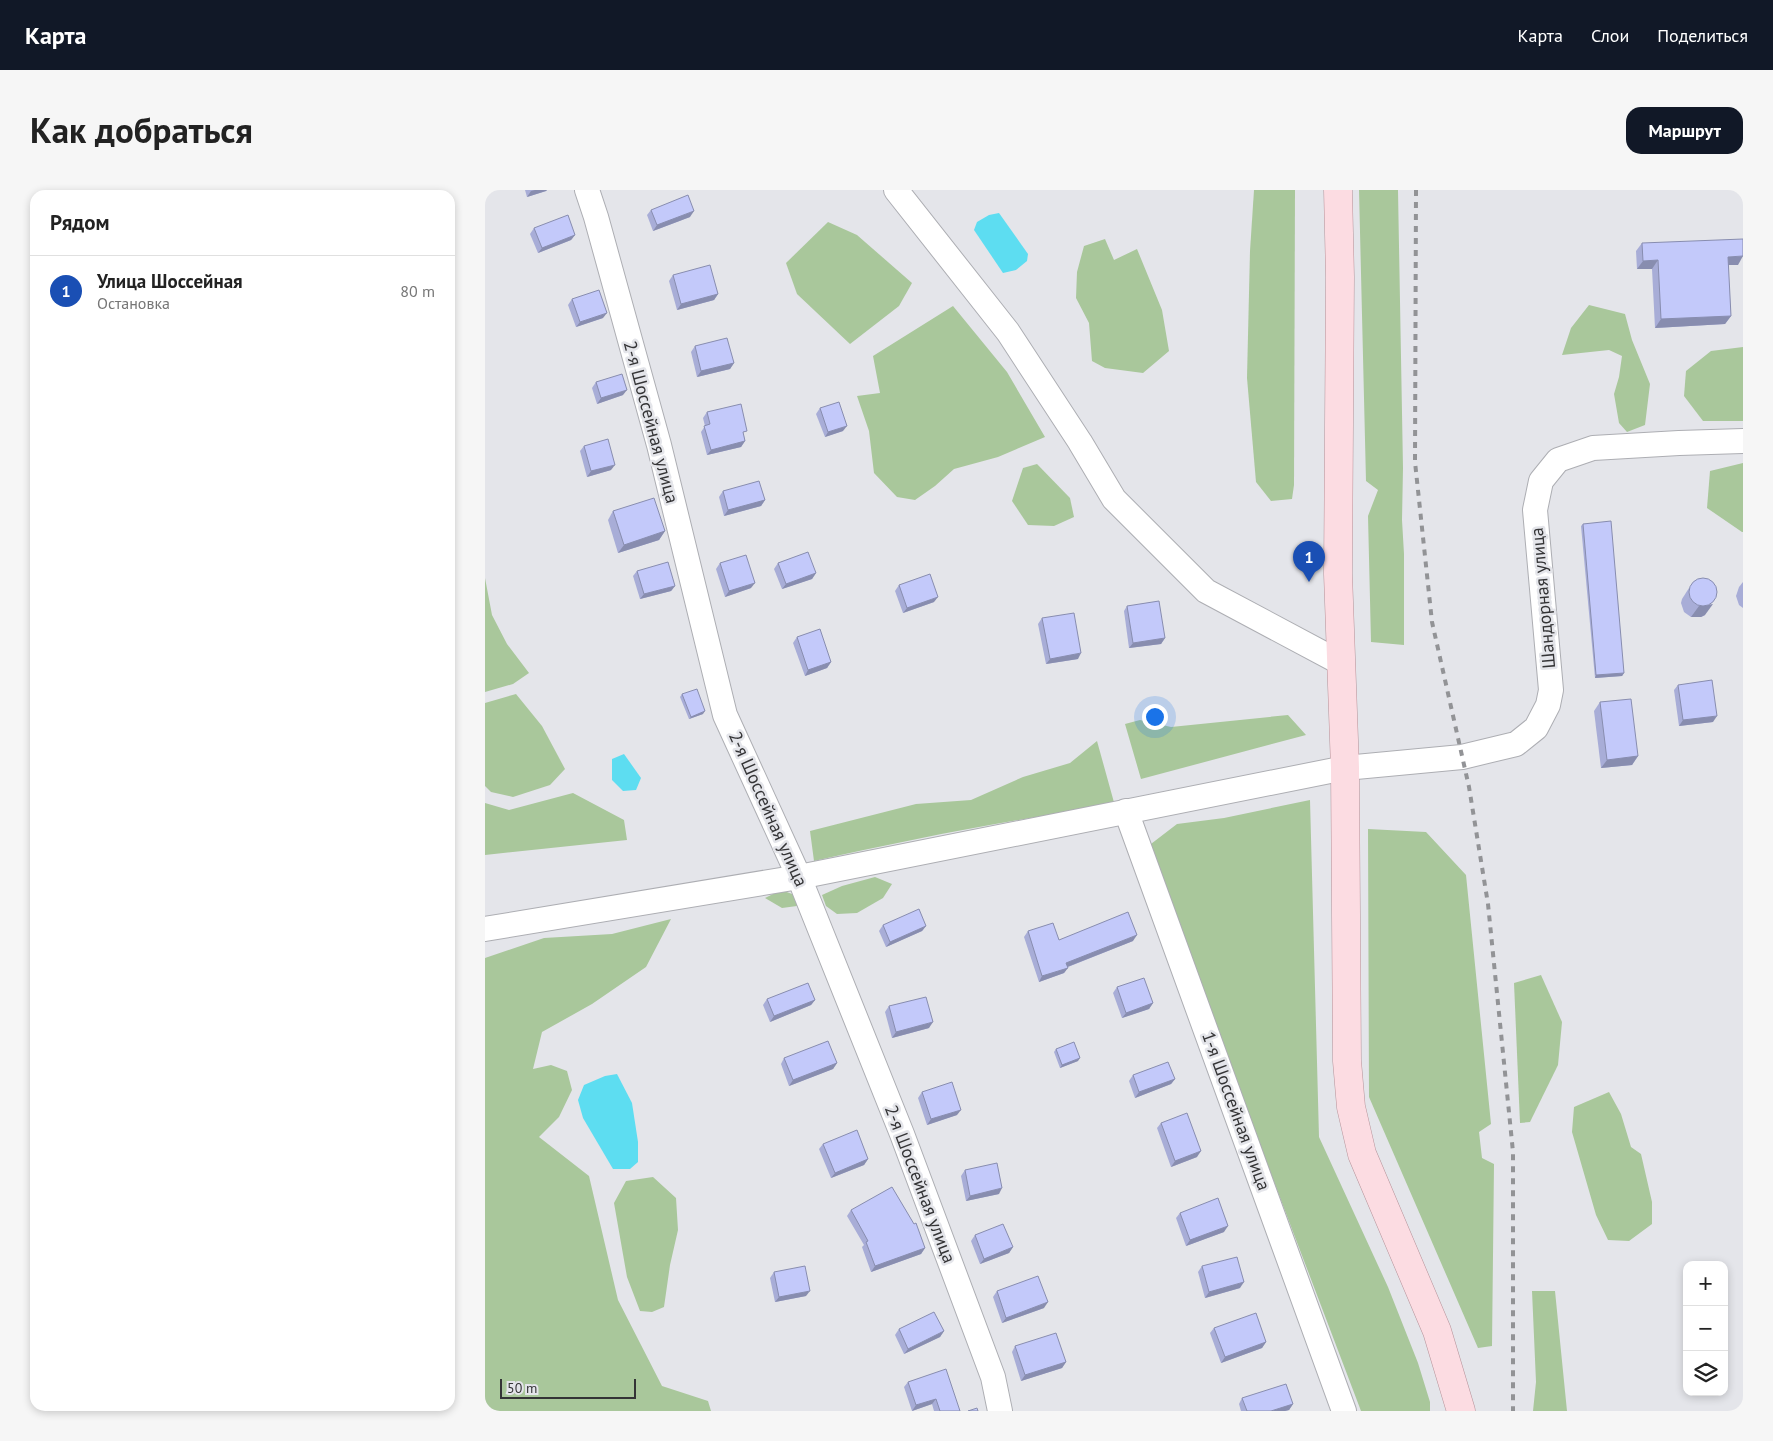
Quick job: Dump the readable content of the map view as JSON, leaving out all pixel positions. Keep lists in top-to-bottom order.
{
  "streets": {
    "street": ["2-я Шоссейная улица", "Шандорная улица", "1-я Шоссейная улица"]
  },
  "crossings": [
    ["2-я Шоссейная улица", "Шандорная улица"],
    ["Шандорная улица", "1-я Шоссейная улица"]
  ],
  "scale_bar": "50 m",
  "page": {
    "header": "Карта",
    "nav": ["Карта", "Слои", "Поделиться"],
    "title": "Как добраться",
    "buttons": "Маршрут",
    "heading": "Рядом",
    "list": [
      {
        "mark": "1",
        "name": "Улица Шоссейная",
        "note": "Остановка",
        "value": "80 m"
      }
    ],
    "pins": "1",
    "map_buttons": ["+", "−"],
    "scale": "50 m"
  }
}
